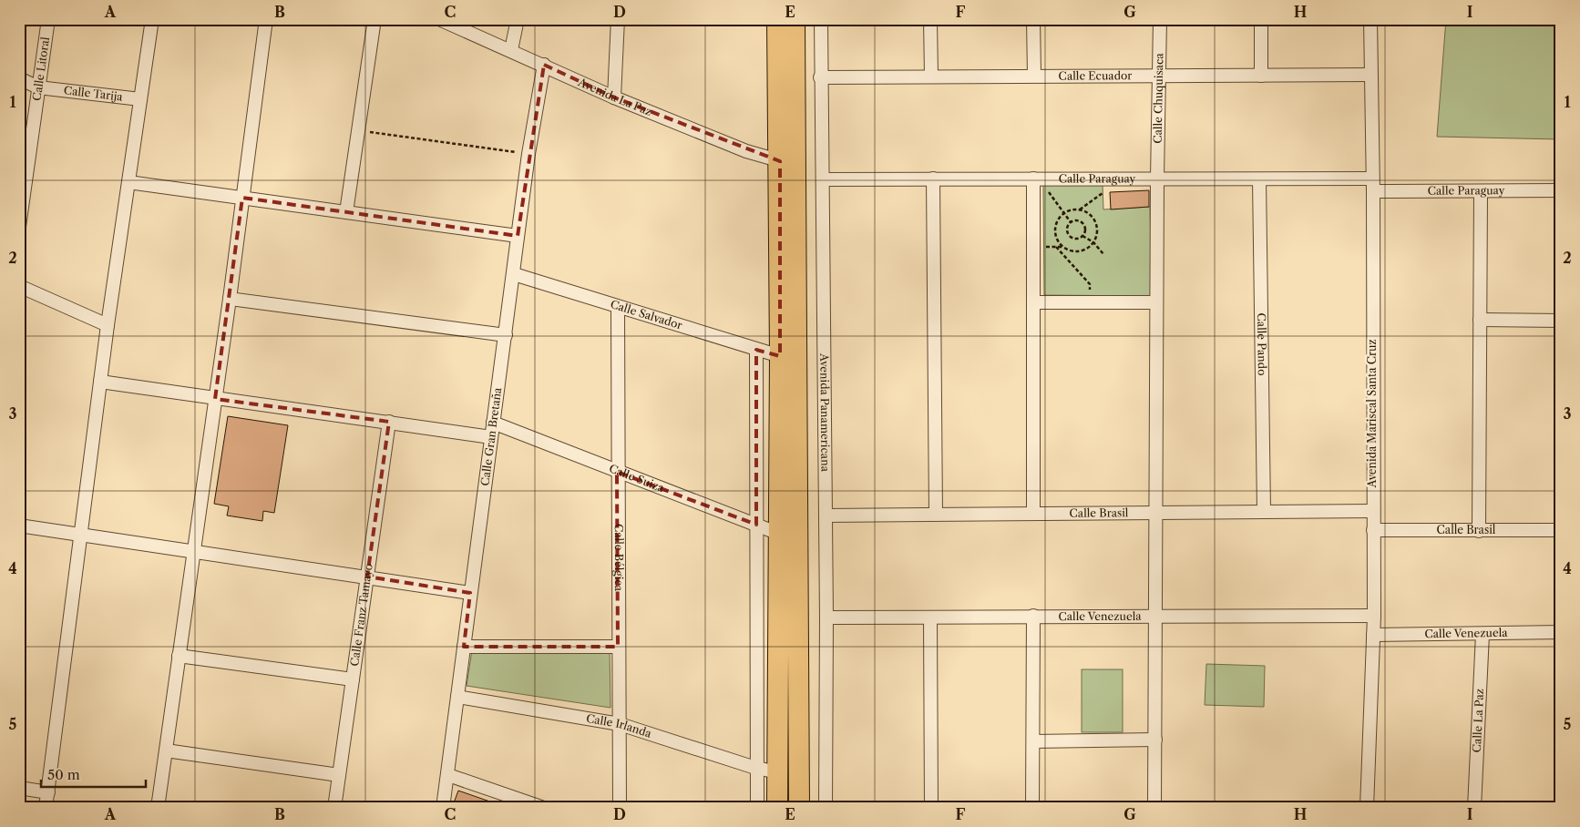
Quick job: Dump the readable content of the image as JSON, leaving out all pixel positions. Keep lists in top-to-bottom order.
{
  "streets": {
    "street": [
      "Calle Litoral",
      "Calle Ecuador",
      "Calle Tarija",
      "Avenida La Paz",
      "Calle Chuquisaca",
      "Calle Paraguay",
      "Calle Salvador",
      "Calle Pando",
      "Avenida Panamericana",
      "Avenida Mariscal Santa Cruz",
      "Calle Gran Bretaña",
      "Calle Suiza",
      "Calle Brasil",
      "Calle Bélgica",
      "Calle Franz Tamayo",
      "Calle Venezuela",
      "Calle La Paz",
      "Calle Irlanda"
    ]
  },
  "crossings": [
    ["Calle Litoral", "Calle Tarija"],
    ["Calle Ecuador", "Calle Chuquisaca"],
    ["Calle Ecuador", "Avenida Panamericana"],
    ["Calle Ecuador", "Avenida Mariscal Santa Cruz"],
    ["Avenida La Paz", "Calle Gran Bretaña"],
    ["Calle Chuquisaca", "Calle Paraguay"],
    ["Calle Chuquisaca", "Calle Brasil"],
    ["Calle Chuquisaca", "Calle Venezuela"],
    ["Calle Paraguay", "Calle Pando"],
    ["Calle Paraguay", "Avenida Panamericana"],
    ["Calle Paraguay", "Avenida Mariscal Santa Cruz"],
    ["Calle Salvador", "Calle Gran Bretaña"],
    ["Calle Salvador", "Calle Bélgica"],
    ["Calle Pando", "Calle Brasil"],
    ["Avenida Panamericana", "Calle Brasil"],
    ["Avenida Panamericana", "Calle Venezuela"],
    ["Avenida Mariscal Santa Cruz", "Calle Brasil"],
    ["Avenida Mariscal Santa Cruz", "Calle Venezuela"],
    ["Calle Gran Bretaña", "Calle Suiza"],
    ["Calle Gran Bretaña", "Calle Irlanda"],
    ["Calle Suiza", "Calle Bélgica"],
    ["Calle Bélgica", "Calle Irlanda"],
    ["Calle Venezuela", "Calle La Paz"]
  ],
  "scale_bar": "50 m",
  "grid": {
    "columns": [
      "A",
      "B",
      "C",
      "D",
      "E",
      "F",
      "G",
      "H",
      "I"
    ],
    "rows": [
      "1",
      "2",
      "3",
      "4",
      "5"
    ]
  }
}
